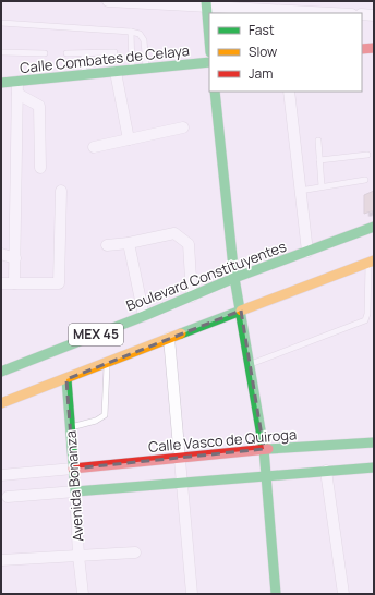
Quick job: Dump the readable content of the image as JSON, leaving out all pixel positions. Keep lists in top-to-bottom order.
{
  "streets": {
    "main road": [
      "Calle Combates de Celaya",
      "Boulevard Constituyentes",
      "MEX 45",
      "Calle Vasco de Quiroga",
      "Avenida Bonanza"
    ]
  },
  "crossings": [
    ["MEX 45", "Avenida Bonanza"],
    ["Calle Vasco de Quiroga", "Avenida Bonanza"]
  ],
  "legend": ["Fast", "Slow", "Jam"]
}
